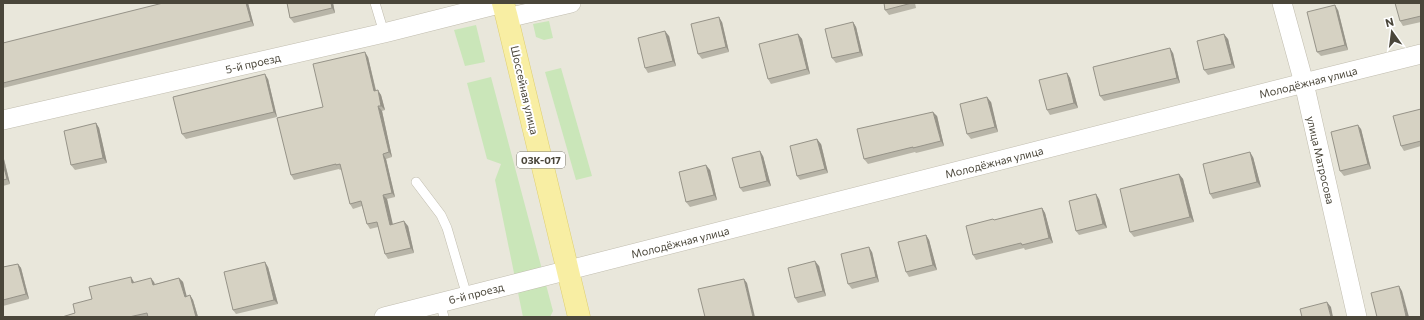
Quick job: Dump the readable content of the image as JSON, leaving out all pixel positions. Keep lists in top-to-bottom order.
{
  "streets": {
    "main road": ["Шоссейная улица", "03К-017"],
    "street": [
      "5-й проезд",
      "Молодёжная улица",
      "улица Матросова",
      "6-й проезд"
    ]
  },
  "crossings": [
    ["5-й проезд", "Шоссейная улица"],
    ["Молодёжная улица", "Шоссейная улица"],
    ["Молодёжная улица", "улица Матросова"],
    ["Молодёжная улица", "6-й проезд"],
    ["Шоссейная улица", "6-й проезд"]
  ],
  "north": "top"
}
